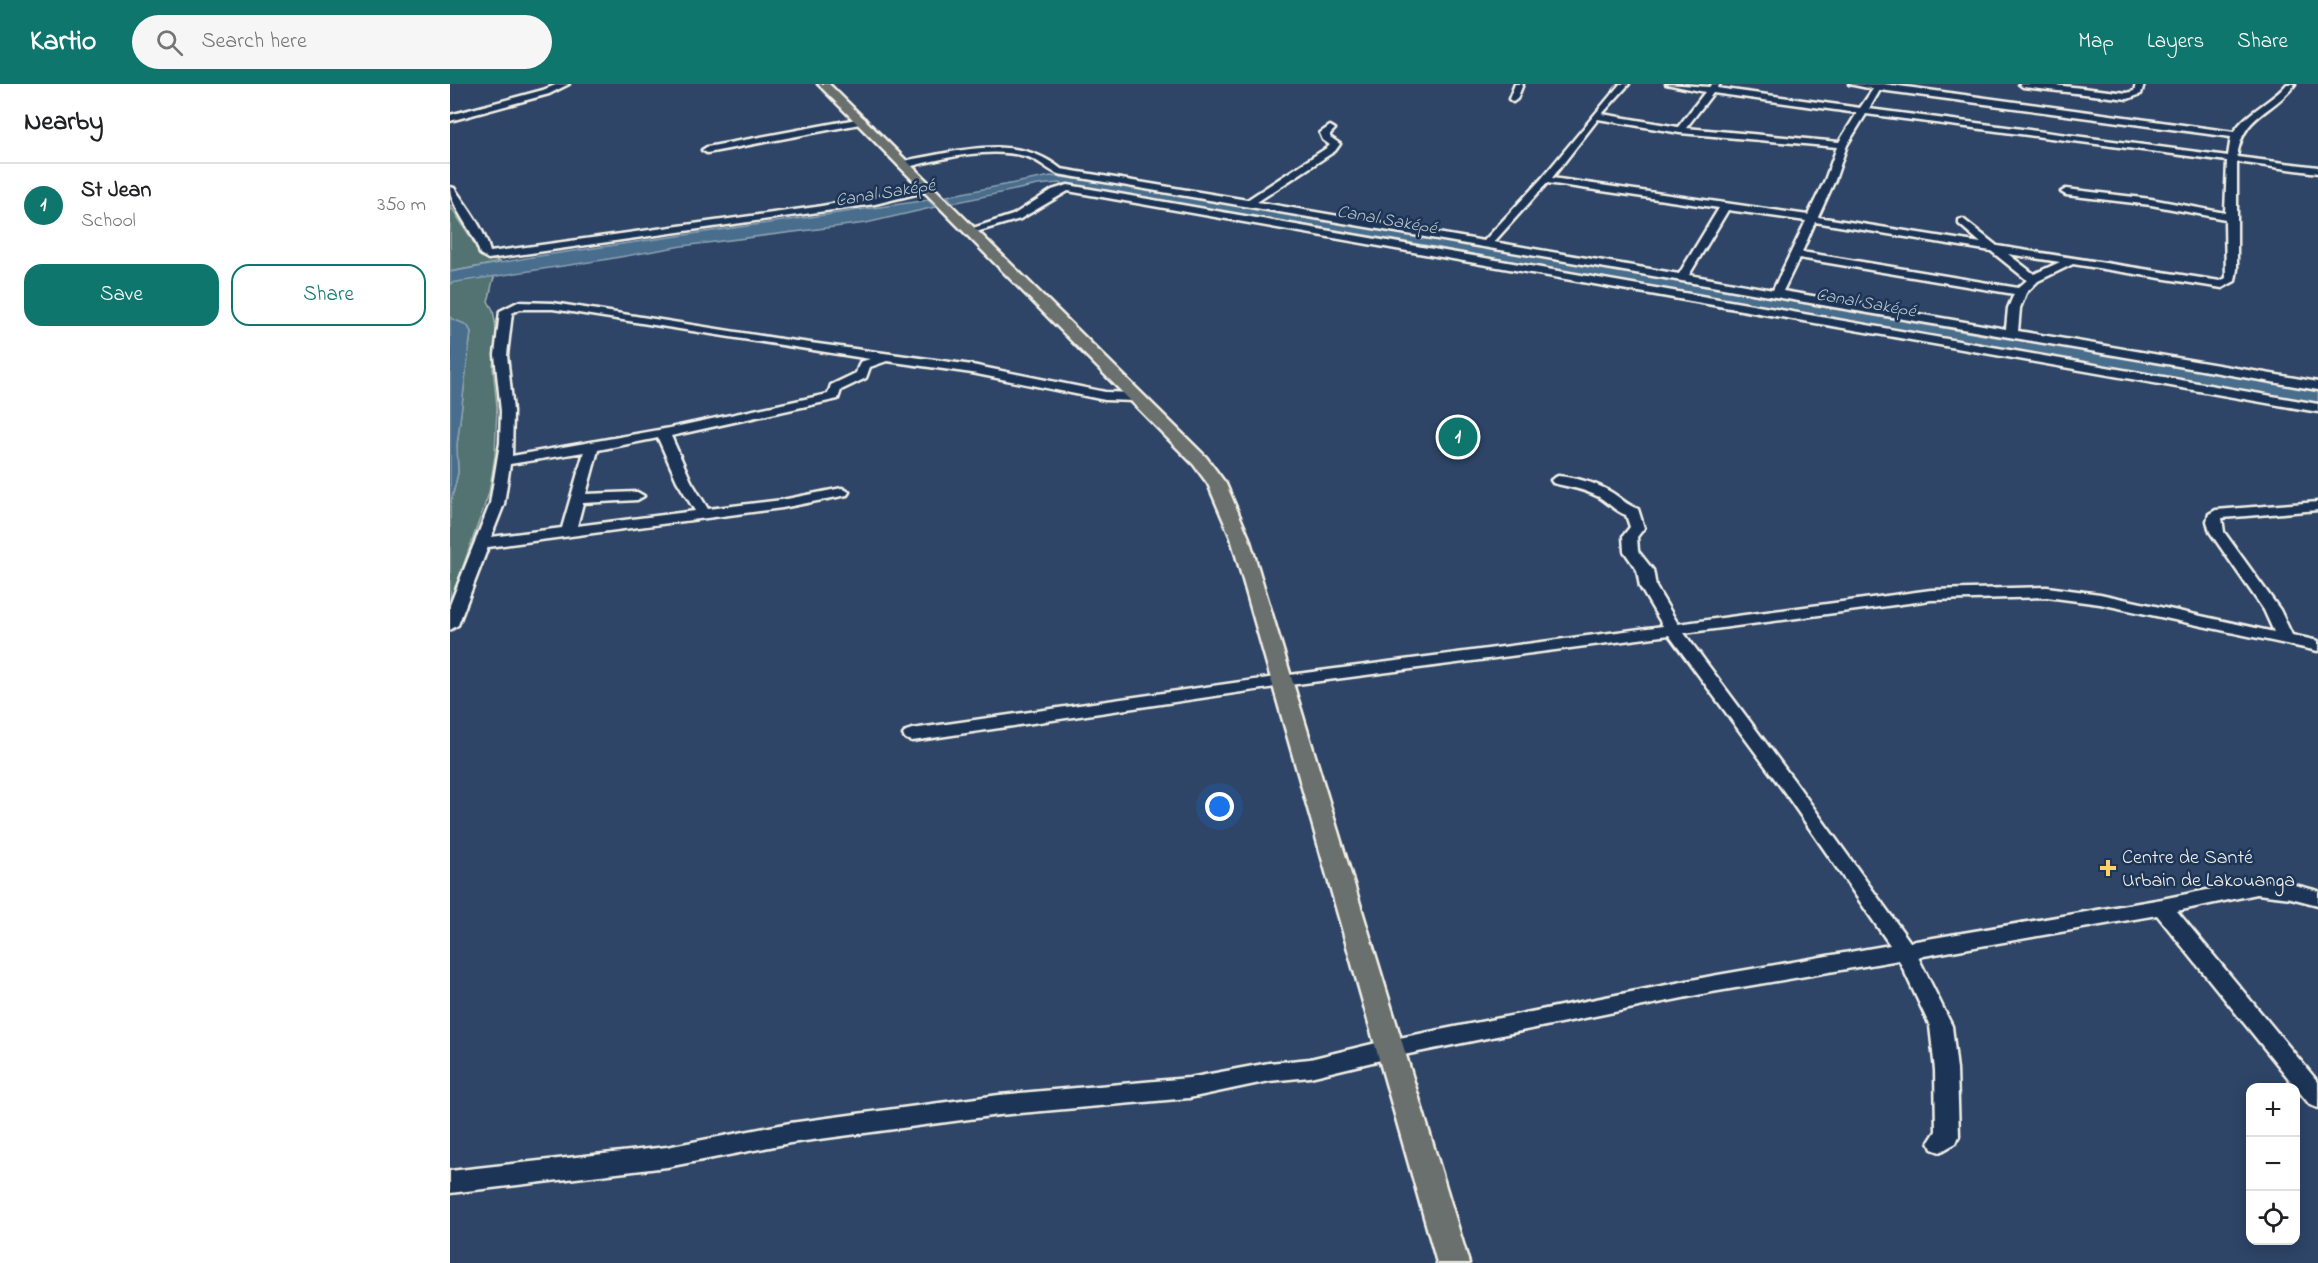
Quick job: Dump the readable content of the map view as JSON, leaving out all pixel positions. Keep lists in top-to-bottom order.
{
  "water": ["Canal Saképé"],
  "places": {
    "health": ["Centre de Santé Urbain de Lakouanga"]
  },
  "page": {
    "header": "Kartio",
    "search": "Search here",
    "nav": ["Map", "Layers", "Share"],
    "heading": "Nearby",
    "list": [
      {
        "mark": "1",
        "name": "St Jean",
        "note": "School",
        "value": "350 m"
      }
    ],
    "buttons": ["Save", "Share"],
    "pins": "1",
    "map_buttons": ["+", "−"]
  }
}
